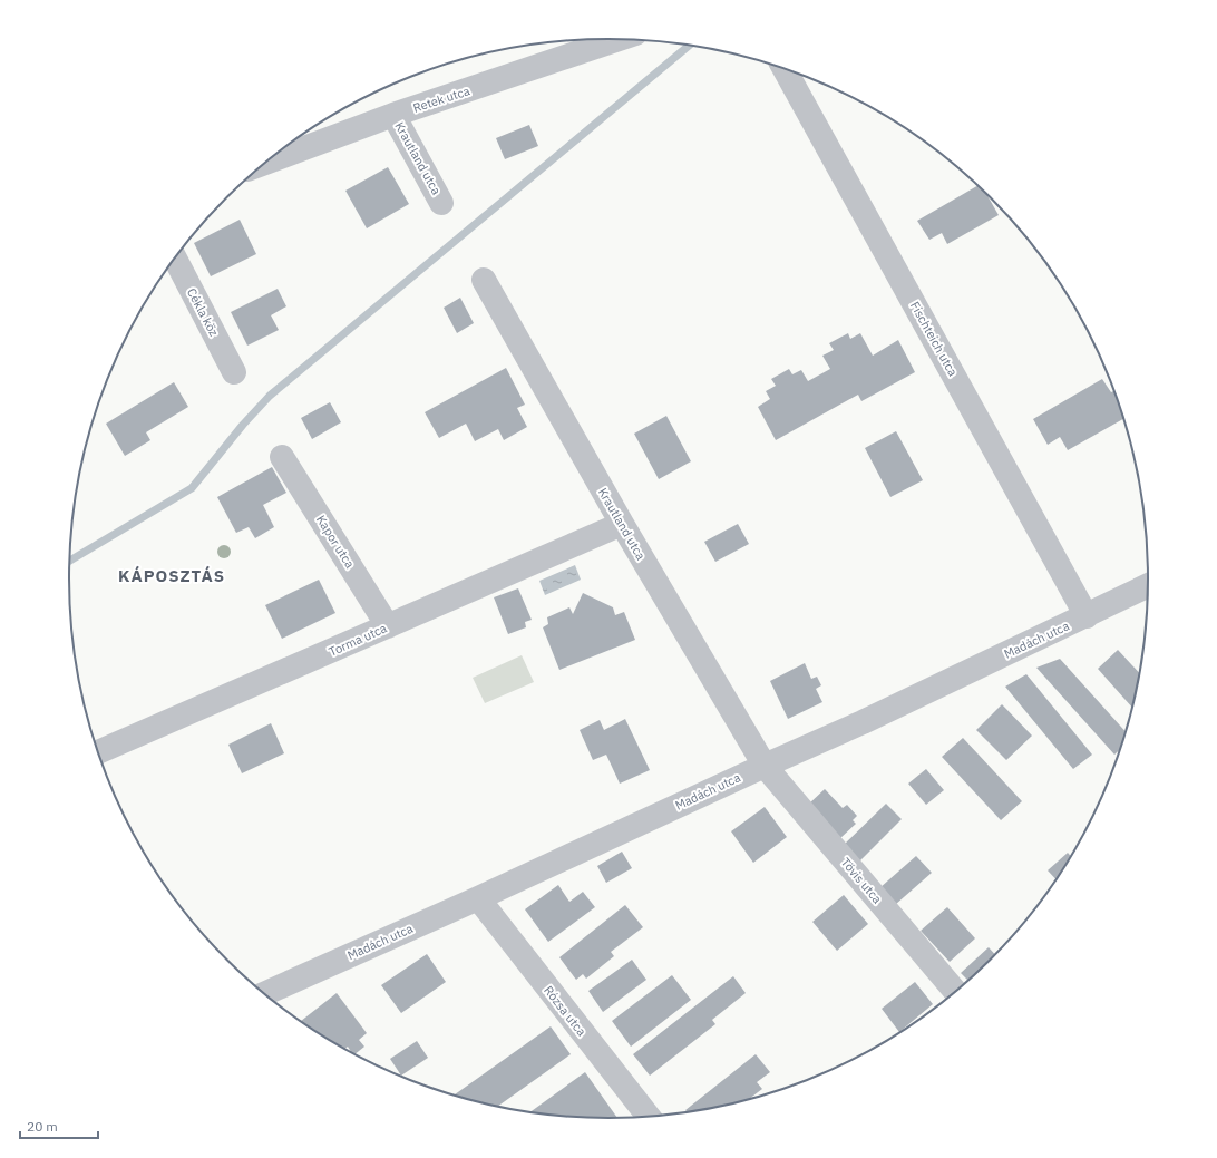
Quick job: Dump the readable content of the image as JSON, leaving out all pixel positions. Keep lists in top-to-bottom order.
{
  "streets": {
    "street": [
      "Retek utca",
      "Krautland utca",
      "Cékla köz",
      "Fischteich utca",
      "Kapor utca",
      "Torma utca",
      "Madách utca",
      "Tövis utca",
      "Rózsa utca"
    ]
  },
  "crossings": [
    ["Retek utca", "Krautland utca"],
    ["Krautland utca", "Torma utca"],
    ["Krautland utca", "Madách utca"],
    ["Krautland utca", "Tövis utca"],
    ["Fischteich utca", "Madách utca"],
    ["Kapor utca", "Torma utca"],
    ["Madách utca", "Tövis utca"],
    ["Madách utca", "Rózsa utca"]
  ],
  "districts": ["KÁPOSZTÁS"],
  "scale_bar": "20 m"
}
